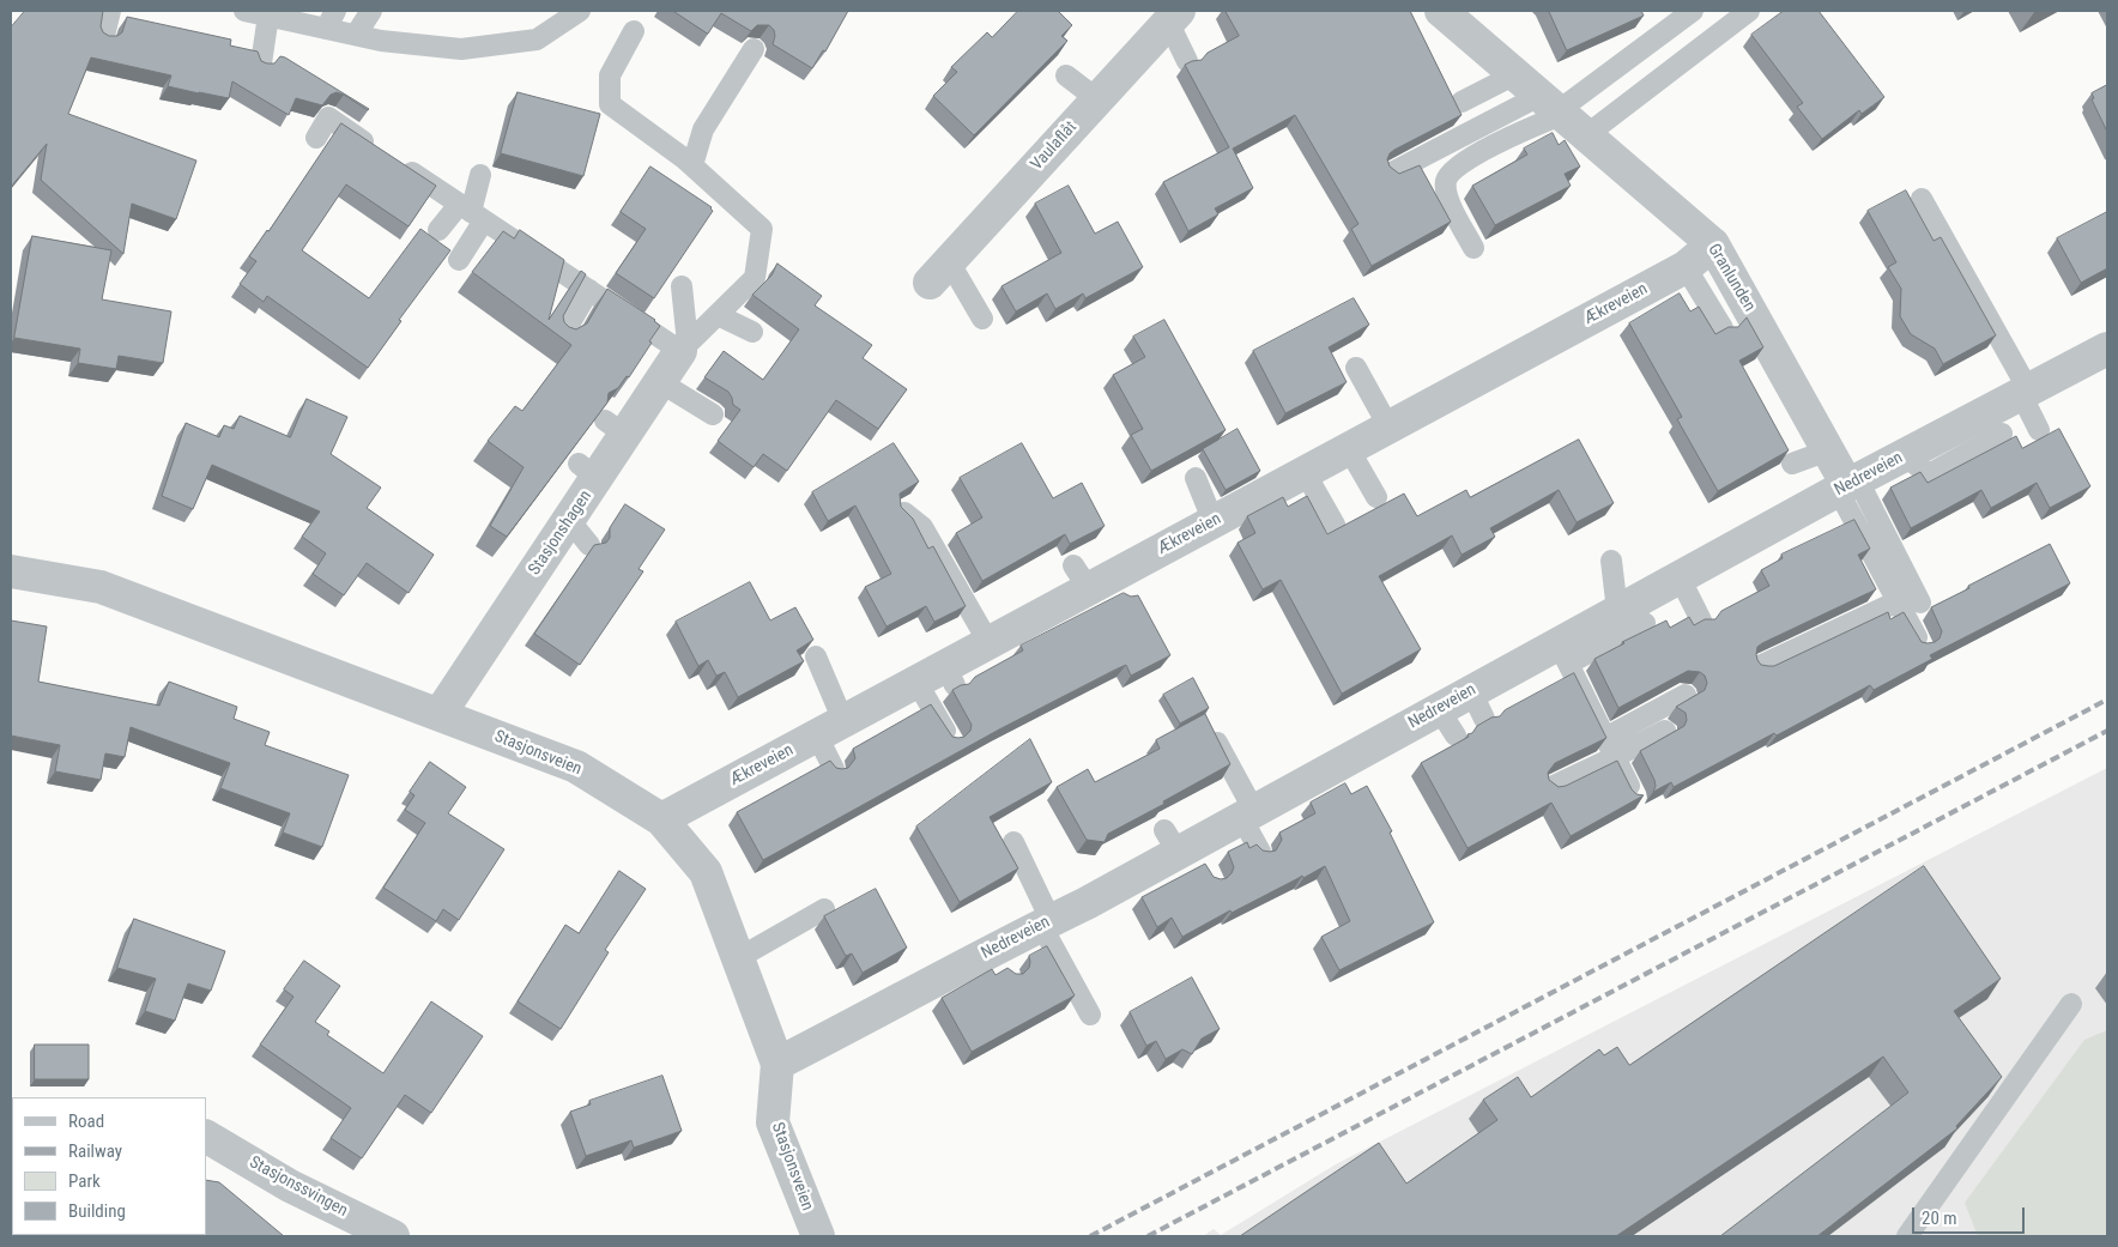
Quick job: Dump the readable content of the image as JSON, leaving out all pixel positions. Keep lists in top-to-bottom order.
{
  "streets": {
    "street": [
      "Vaulaflåt",
      "Granlunden",
      "Ækreveien",
      "Nedreveien",
      "Stasjonshagen",
      "Stasjonsveien",
      "Stasjonssvingen"
    ]
  },
  "crossings": [
    ["Granlunden", "Ækreveien"],
    ["Granlunden", "Nedreveien"],
    ["Ækreveien", "Stasjonsveien"],
    ["Nedreveien", "Stasjonsveien"],
    ["Stasjonshagen", "Stasjonsveien"]
  ],
  "legend": [
    "Road",
    "Railway",
    "Park",
    "Building"
  ],
  "scale_bar": "20 m"
}
